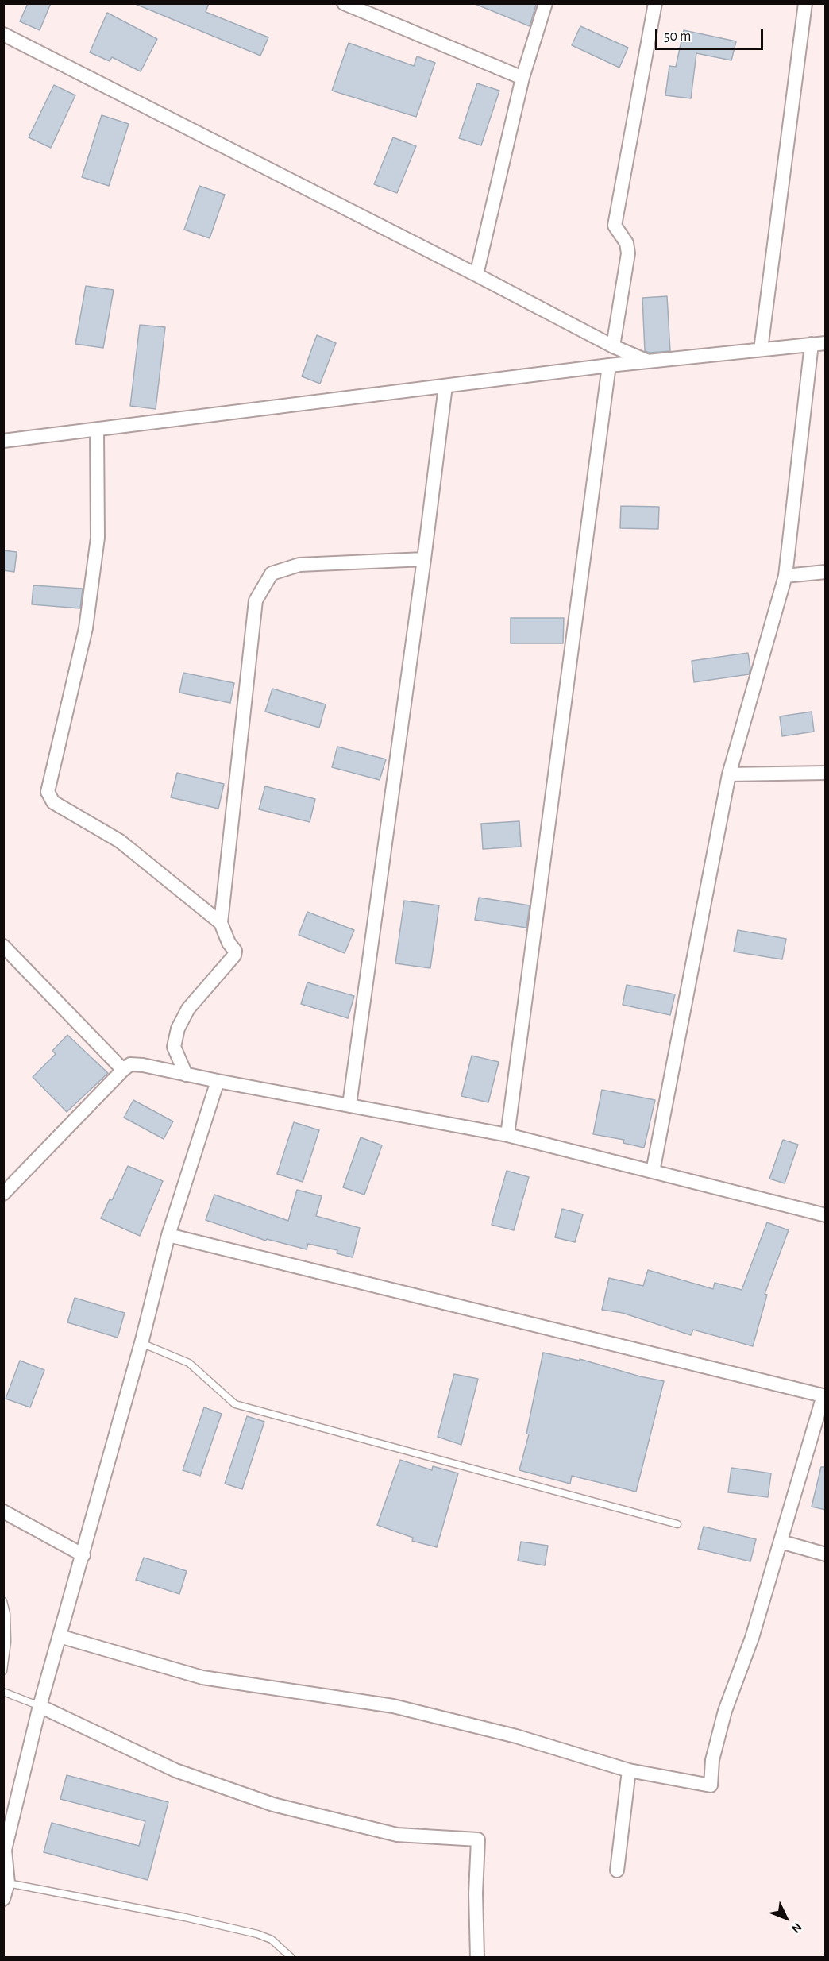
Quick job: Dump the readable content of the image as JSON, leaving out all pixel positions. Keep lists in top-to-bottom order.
{
  "scale_bar": "50 m",
  "north": "bottom right"
}
